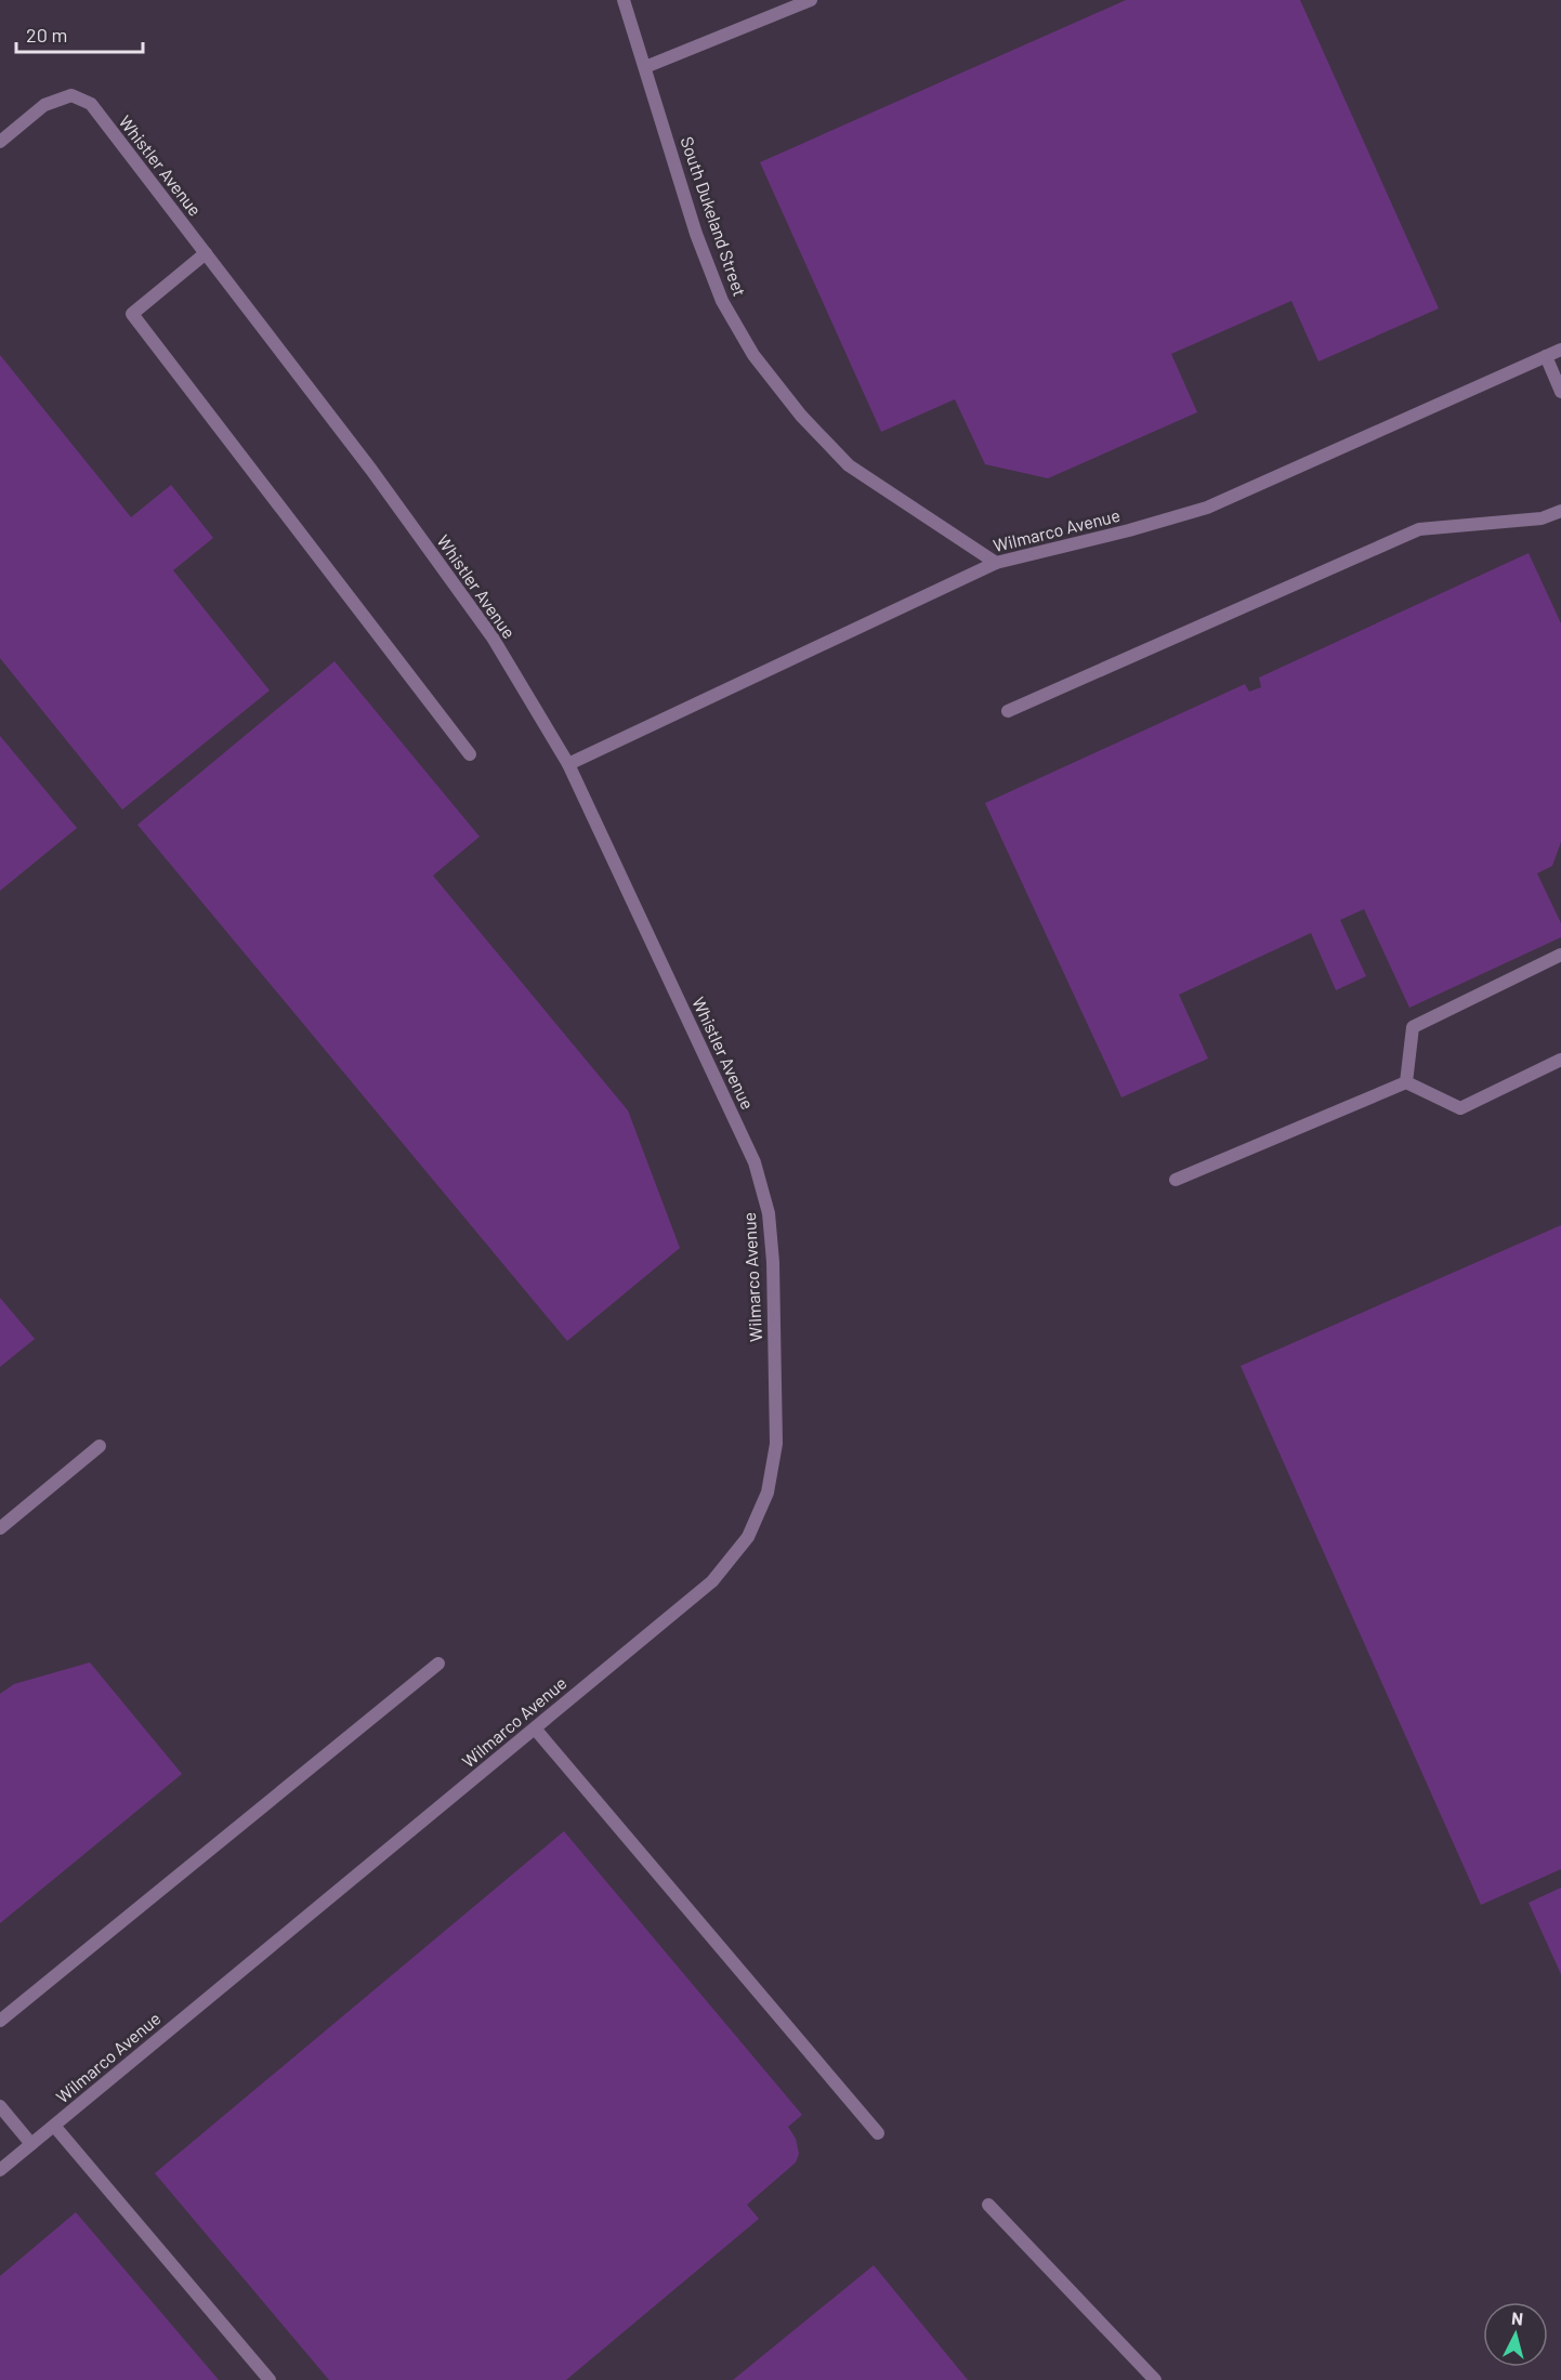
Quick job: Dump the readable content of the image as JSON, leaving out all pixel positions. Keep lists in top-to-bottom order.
{
  "streets": {
    "street": ["Whistler Avenue", "South Dukeland Street", "Wilmarco Avenue"]
  },
  "crossings": [
    ["Whistler Avenue", "Wilmarco Avenue"],
    ["South Dukeland Street", "Wilmarco Avenue"]
  ],
  "scale_bar": "20 m",
  "north": "top"
}
